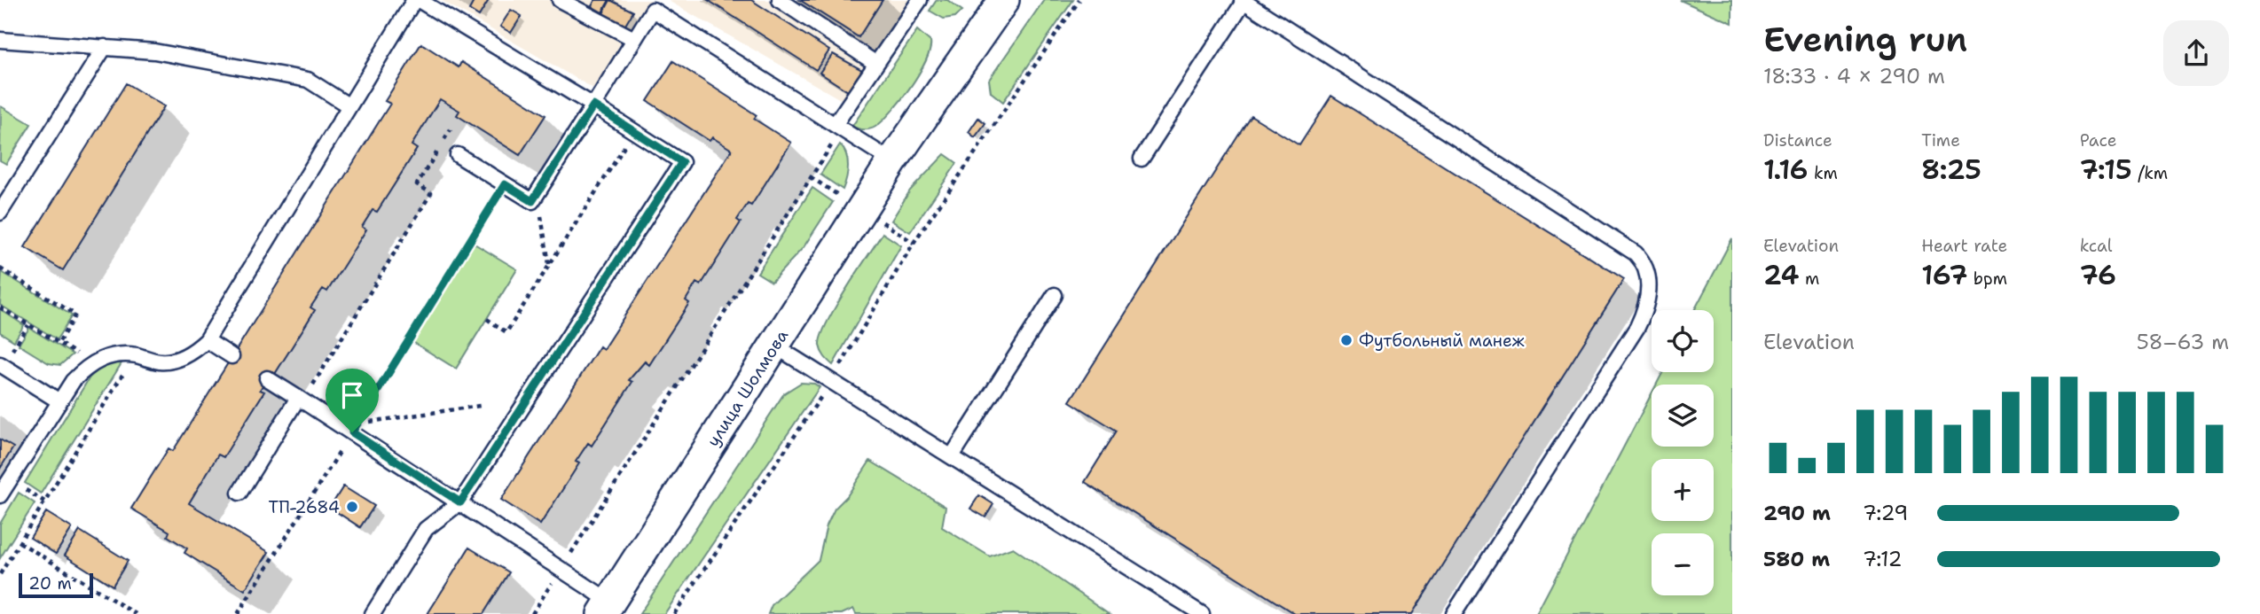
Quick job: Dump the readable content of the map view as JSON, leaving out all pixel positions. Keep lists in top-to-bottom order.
{
  "streets": {
    "street": ["улица Шолмова"]
  },
  "places": ["Футбольный манеж", "ТП-2684"],
  "scale_bar": "20 m",
  "page": {
    "heading": ["Evening run", "18:33 · 4 × 290 m"],
    "stats": [
      ["Distance", "1.16 km"],
      ["Time", "8:25"],
      ["Pace", "7:15 /km"],
      ["Elevation", "24 m"],
      ["Heart rate", "167 bpm"],
      ["kcal", "76"]
    ],
    "map_buttons": ["+", "−"],
    "chart": ["Elevation", "58–63 m"],
    "list": [
      {
        "name": "290 m",
        "note": "7:29"
      },
      {
        "name": "580 m",
        "note": "7:12"
      }
    ],
    "scale": "20 m"
  }
}
